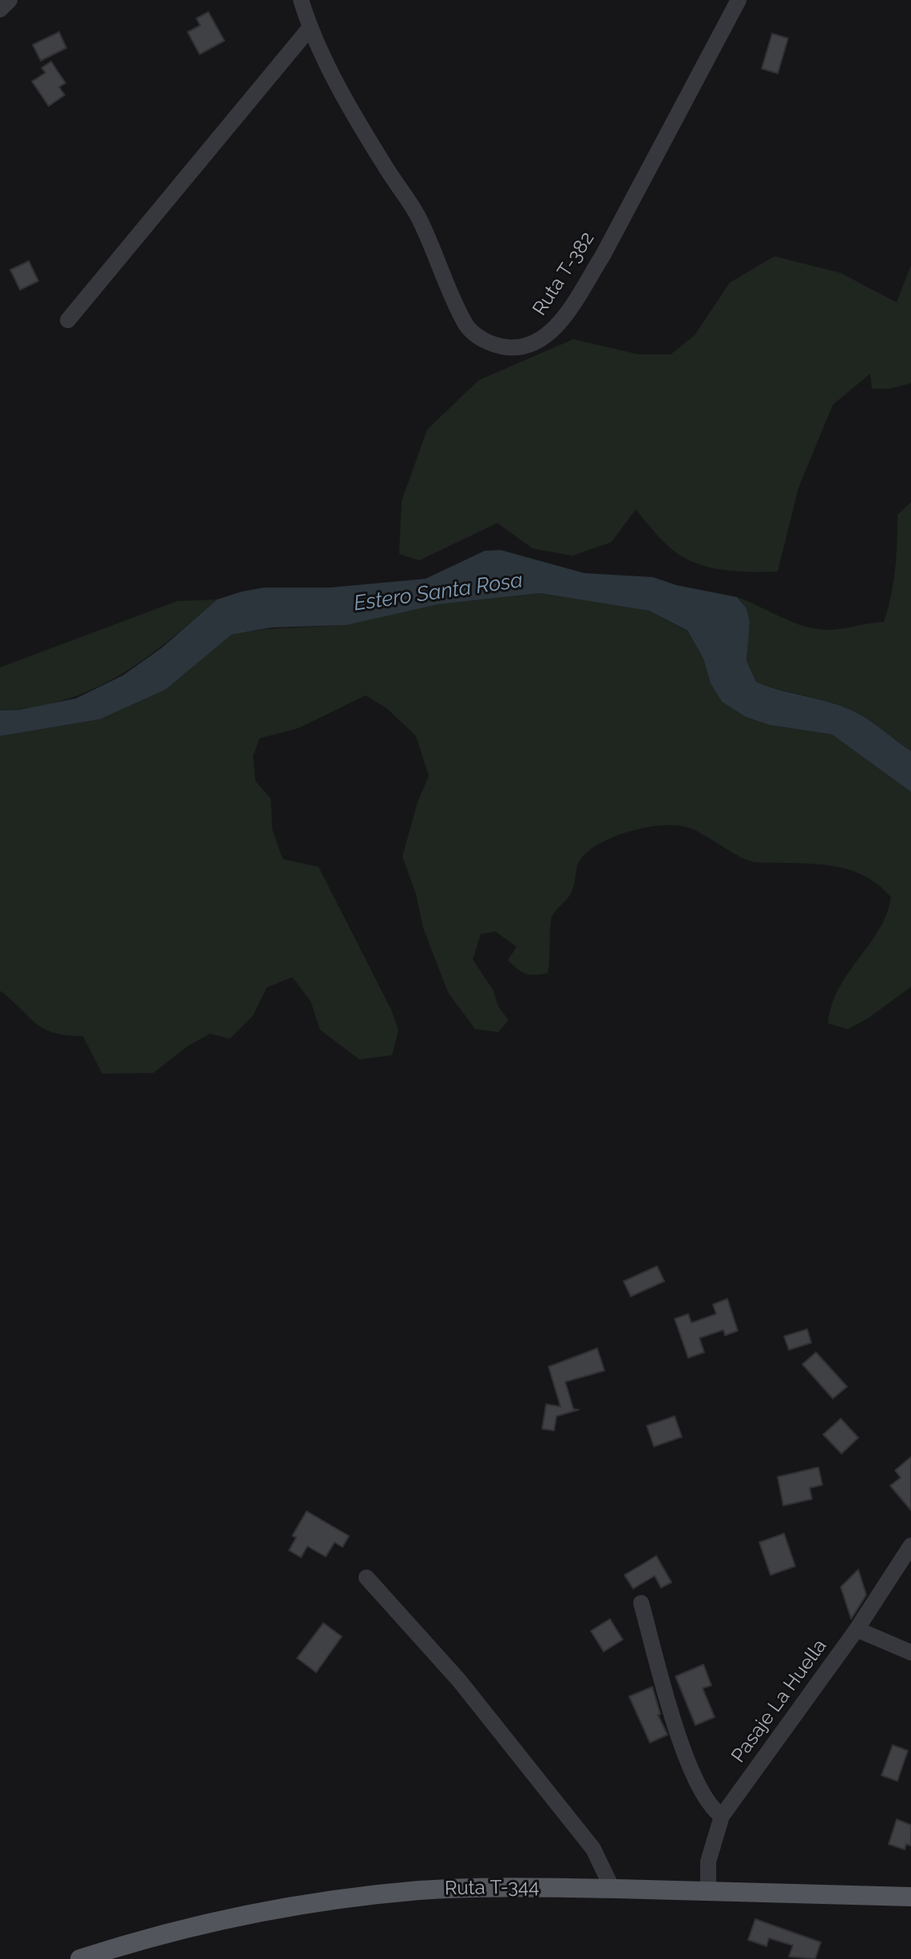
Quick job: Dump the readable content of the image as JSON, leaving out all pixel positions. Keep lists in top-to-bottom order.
{
  "streets": {
    "main road": ["Ruta T-344"],
    "street": ["Ruta T-382", "Pasaje La Huella"]
  },
  "crossings": [
    ["Pasaje La Huella", "Ruta T-344"]
  ],
  "water": ["Estero Santa Rosa"]
}
